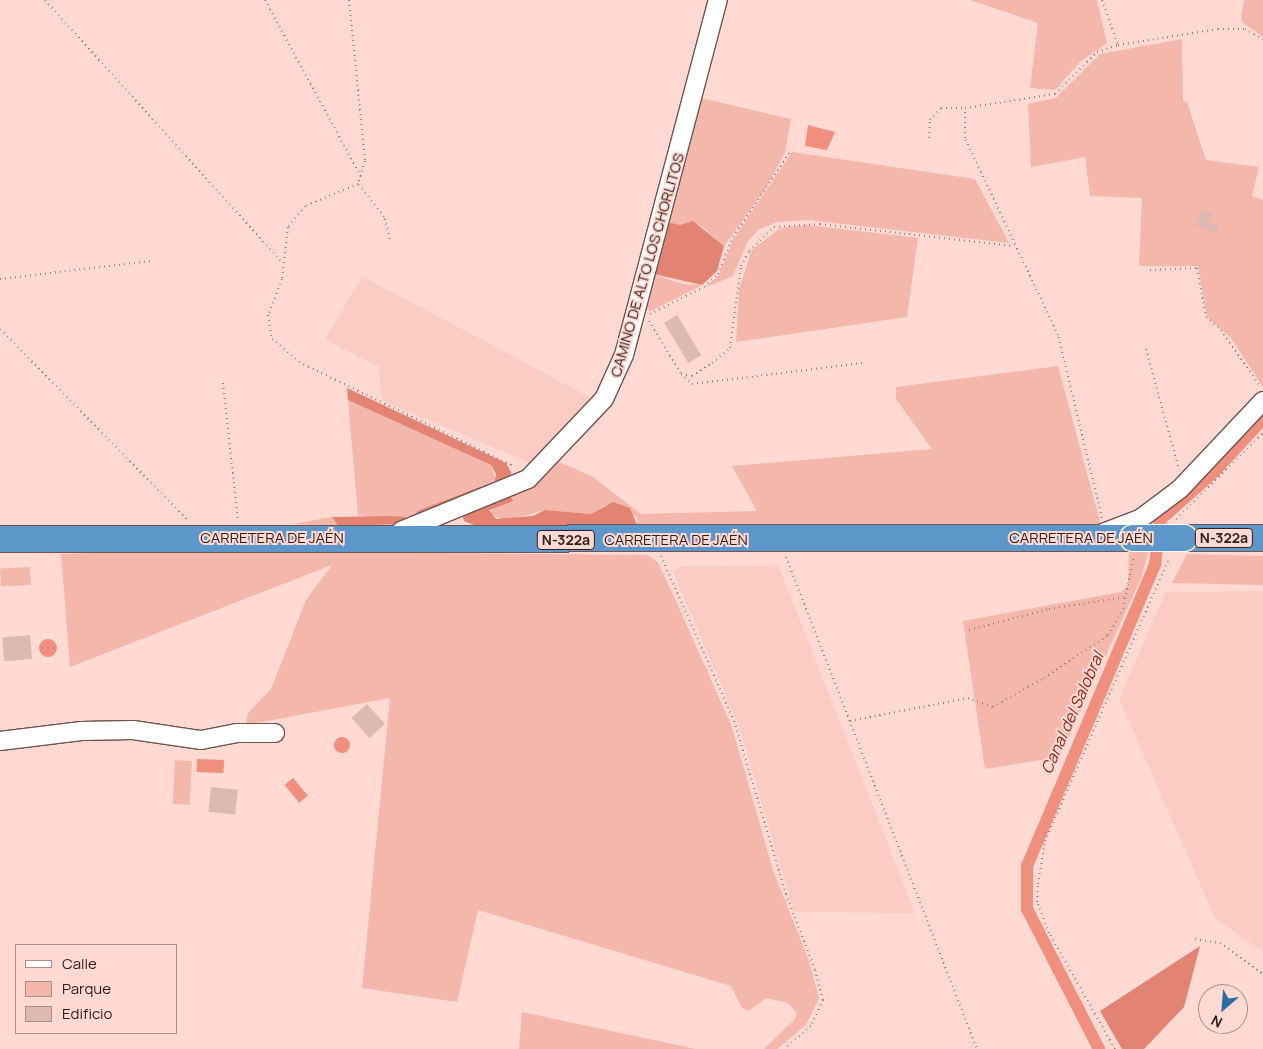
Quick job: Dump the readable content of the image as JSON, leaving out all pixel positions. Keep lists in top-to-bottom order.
{
  "streets": {
    "highway": ["CARRETERA DE JAÉN", "N-322a"],
    "street": ["CAMINO DE ALTO LOS CHORLITOS"]
  },
  "crossings": [
    ["CAMINO DE ALTO LOS CHORLITOS", "CARRETERA DE JAÉN"]
  ],
  "water": ["Canal del Salobral"],
  "legend": ["Calle", "Parque", "Edificio"],
  "north": "bottom left"
}
